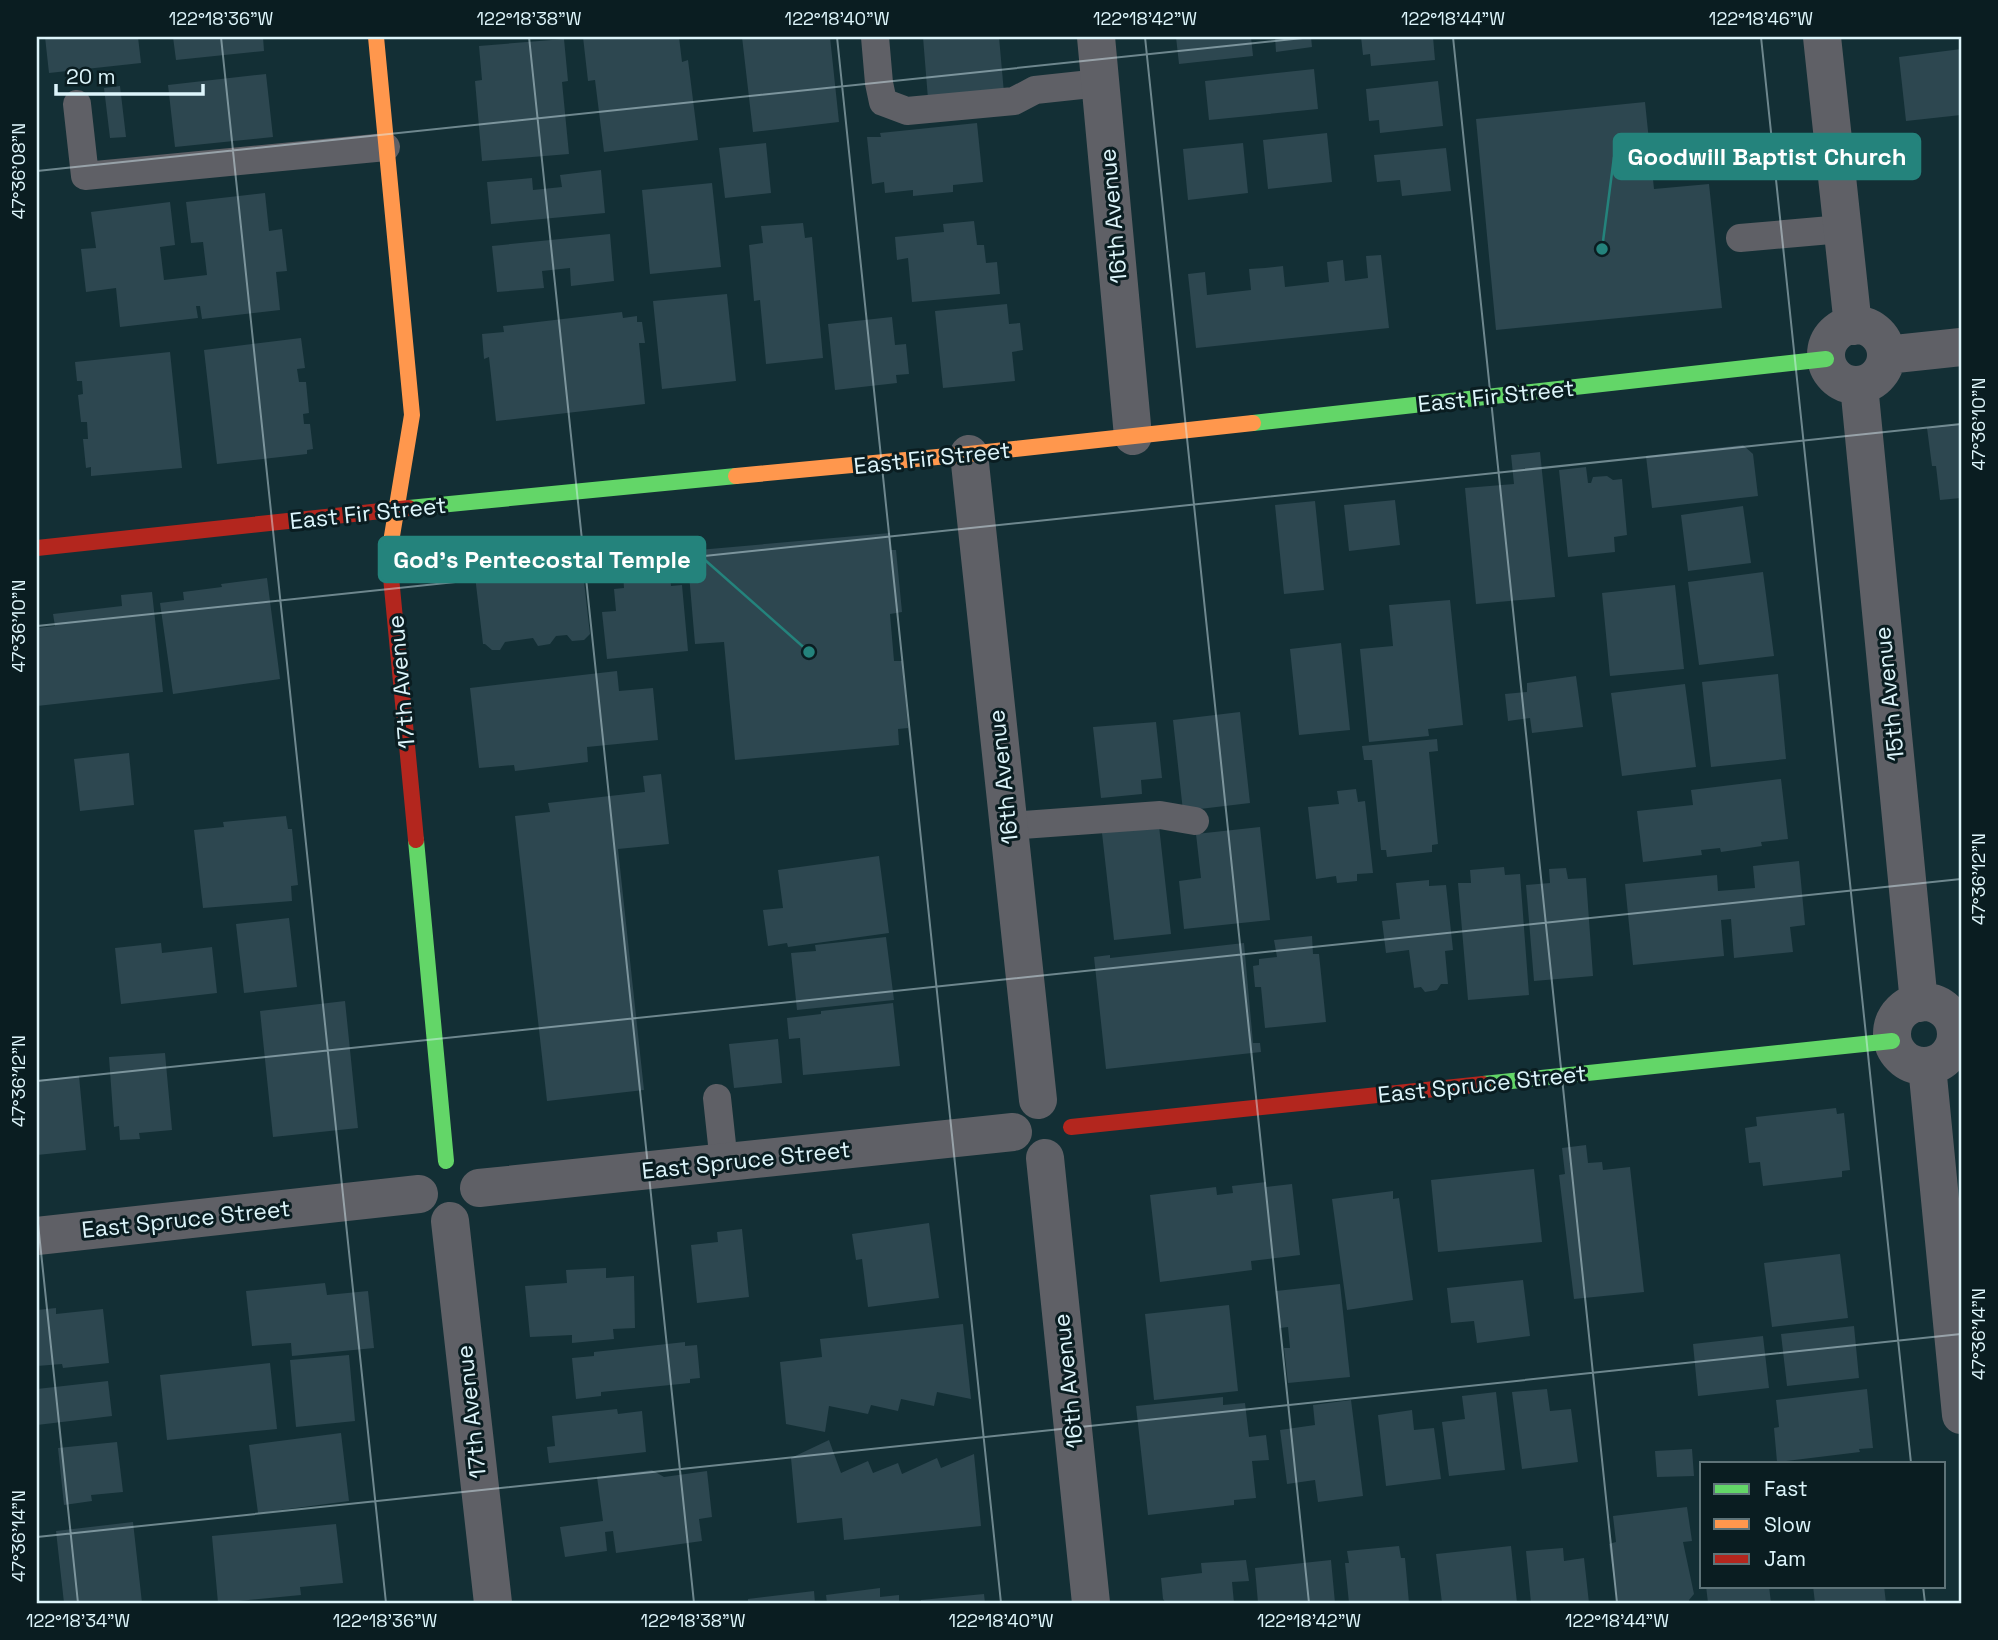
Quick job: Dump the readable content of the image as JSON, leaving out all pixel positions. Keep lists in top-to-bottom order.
{
  "streets": {
    "street": [
      "16th Avenue",
      "East Fir Street",
      "17th Avenue",
      "15th Avenue",
      "East Spruce Street"
    ]
  },
  "crossings": [
    ["16th Avenue", "East Fir Street"],
    ["16th Avenue", "East Spruce Street"],
    ["East Fir Street", "17th Avenue"],
    ["East Fir Street", "15th Avenue"],
    ["17th Avenue", "East Spruce Street"],
    ["15th Avenue", "East Spruce Street"]
  ],
  "places": ["Goodwill Baptist Church", "God's Pentecostal Temple"],
  "legend": ["Fast", "Slow", "Jam"],
  "scale_bar": "20 m",
  "coordinates": [
    "122°18'36\"W",
    "122°18'38\"W",
    "122°18'40\"W",
    "122°18'42\"W",
    "122°18'44\"W",
    "122°18'46\"W",
    "47°36'08\"N",
    "47°36'10\"N",
    "47°36'12\"N",
    "47°36'14\"N",
    "122°18'34\"W"
  ]
}
